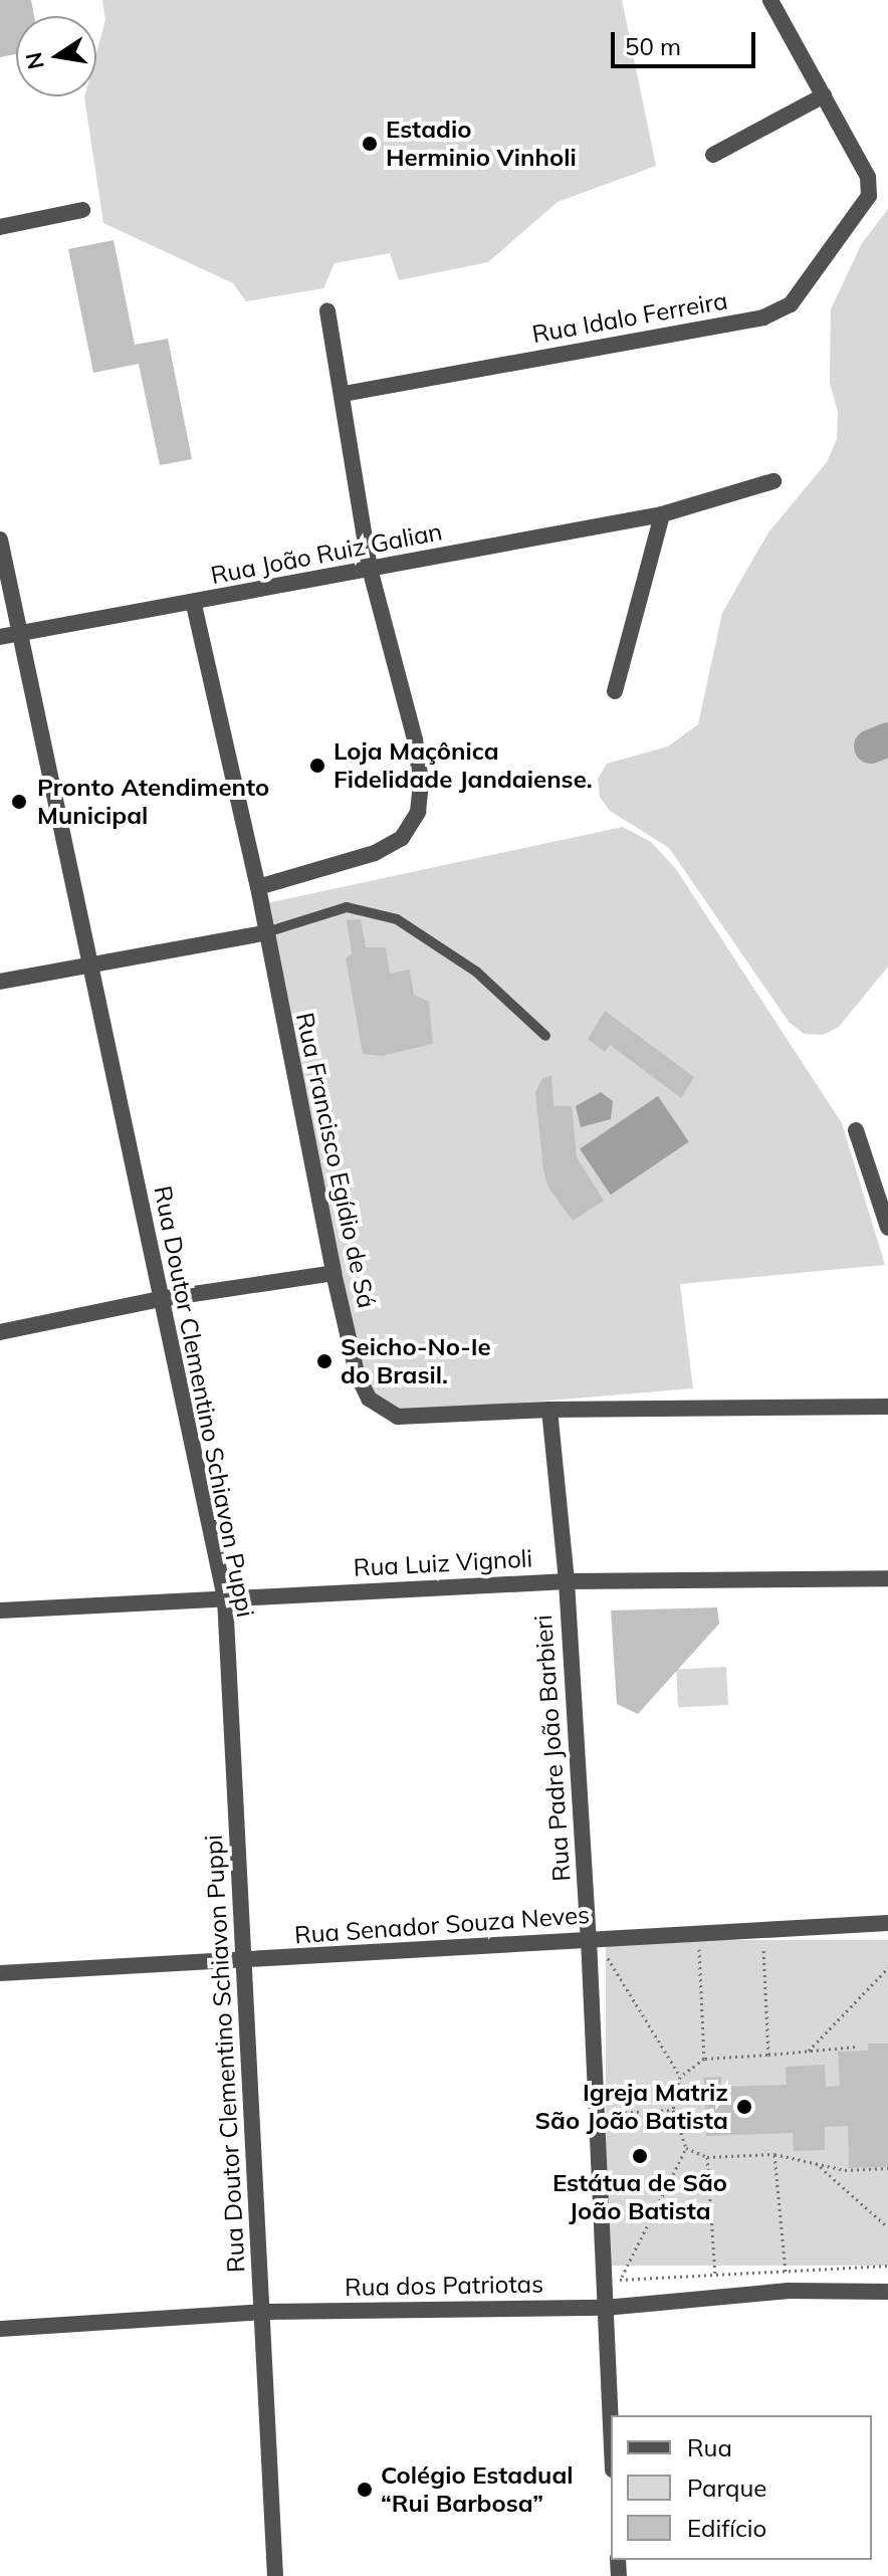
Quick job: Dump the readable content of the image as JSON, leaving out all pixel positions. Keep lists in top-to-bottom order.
{
  "streets": {
    "street": [
      "Rua Idalo Ferreira",
      "Rua João Ruiz Galian",
      "Rua Francisco Egídio de Sá",
      "Rua Doutor Clementino Schiavon Puppi",
      "Rua Luiz Vignoli",
      "Rua Padre João Barbieri",
      "Rua Senador Souza Neves",
      "Rua dos Patriotas"
    ]
  },
  "crossings": [
    ["Rua João Ruiz Galian", "Rua Francisco Egídio de Sá"],
    ["Rua João Ruiz Galian", "Rua Doutor Clementino Schiavon Puppi"],
    ["Rua Francisco Egídio de Sá", "Rua Padre João Barbieri"],
    ["Rua Doutor Clementino Schiavon Puppi", "Rua Luiz Vignoli"],
    ["Rua Doutor Clementino Schiavon Puppi", "Rua Senador Souza Neves"],
    ["Rua Doutor Clementino Schiavon Puppi", "Rua dos Patriotas"],
    ["Rua Luiz Vignoli", "Rua Padre João Barbieri"],
    ["Rua Padre João Barbieri", "Rua Senador Souza Neves"],
    ["Rua Padre João Barbieri", "Rua dos Patriotas"]
  ],
  "places": [
    "Estadio Herminio Vinholi",
    "Loja Maçônica Fidelidade Jandaiense.",
    "Pronto Atendimento Municipal",
    "Seicho-No-Ie do Brasil.",
    "Igreja Matriz São João Batista",
    "Estátua de São João Batista",
    "Colégio Estadual “Rui Barbosa”"
  ],
  "legend": ["Rua", "Parque", "Edifício"],
  "scale_bar": "50 m",
  "north": "left"
}
